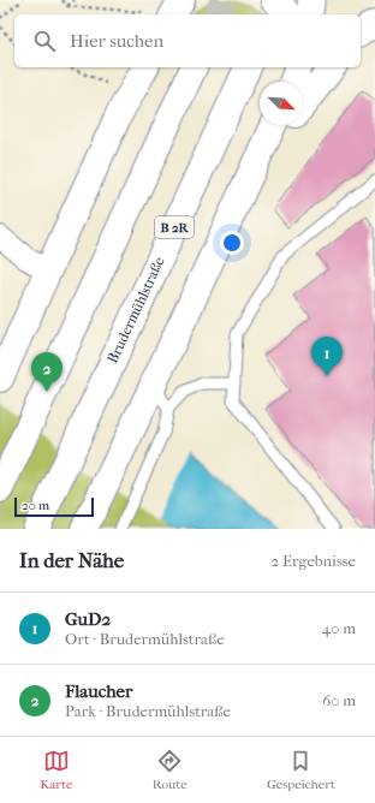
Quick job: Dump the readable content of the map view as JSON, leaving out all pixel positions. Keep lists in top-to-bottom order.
{
  "streets": {
    "main road": ["B 2R", "Brudermühlstraße"]
  },
  "scale_bar": "20 m",
  "north": "bottom right",
  "page": {
    "search": "Hier suchen",
    "pins": ["1", "2"],
    "scale": "20 m",
    "heading": ["In der Nähe", "2 Ergebnisse"],
    "list": [
      {
        "mark": "1",
        "name": "GuD2",
        "note": "Ort · Brudermühlstraße",
        "value": "40 m"
      },
      {
        "mark": "2",
        "name": "Flaucher",
        "note": "Park · Brudermühlstraße",
        "value": "60 m"
      }
    ],
    "nav": ["Karte", "Route", "Gespeichert"]
  }
}
